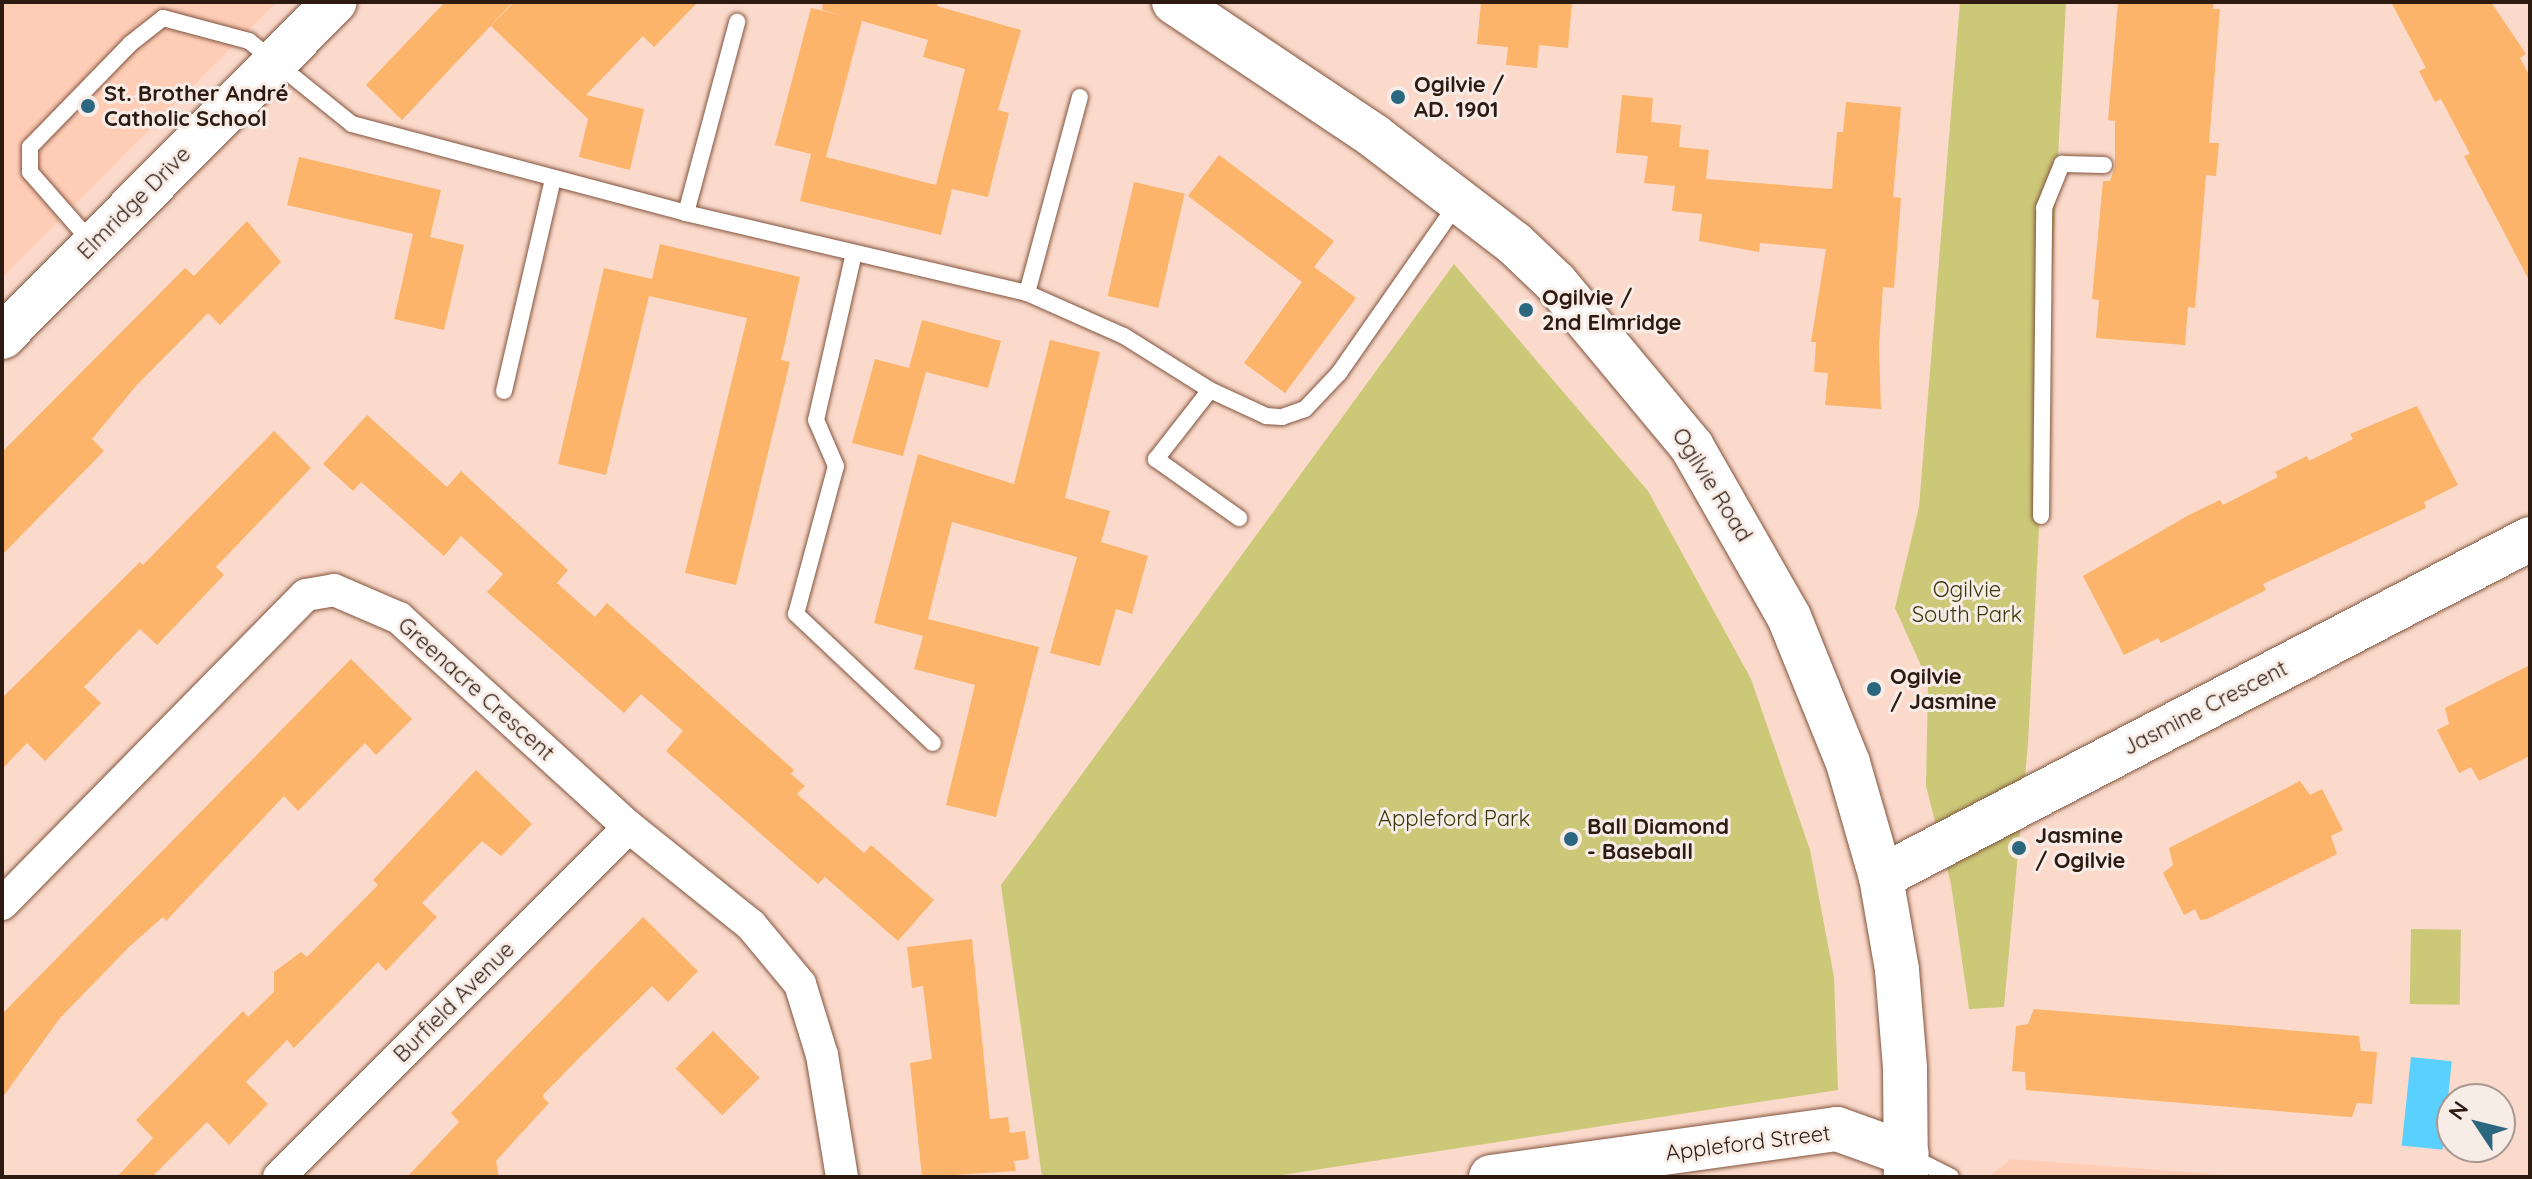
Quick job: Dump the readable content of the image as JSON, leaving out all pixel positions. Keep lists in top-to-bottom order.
{
  "streets": {
    "street": [
      "Elmridge Drive",
      "Ogilvie Road",
      "Greenacre Crescent",
      "Jasmine Crescent",
      "Burfield Avenue",
      "Appleford Street"
    ]
  },
  "crossings": [
    ["Ogilvie Road", "Jasmine Crescent"],
    ["Ogilvie Road", "Appleford Street"],
    ["Greenacre Crescent", "Burfield Avenue"]
  ],
  "parks": ["Ogilvie South Park", "Appleford Park"],
  "places": [
    "Ogilvie / AD. 1901",
    "St. Brother André Catholic School",
    "Ogilvie / 2nd Elmridge",
    "Ogilvie / Jasmine",
    "Ball Diamond - Baseball",
    "Jasmine / Ogilvie"
  ],
  "north": "top left"
}
